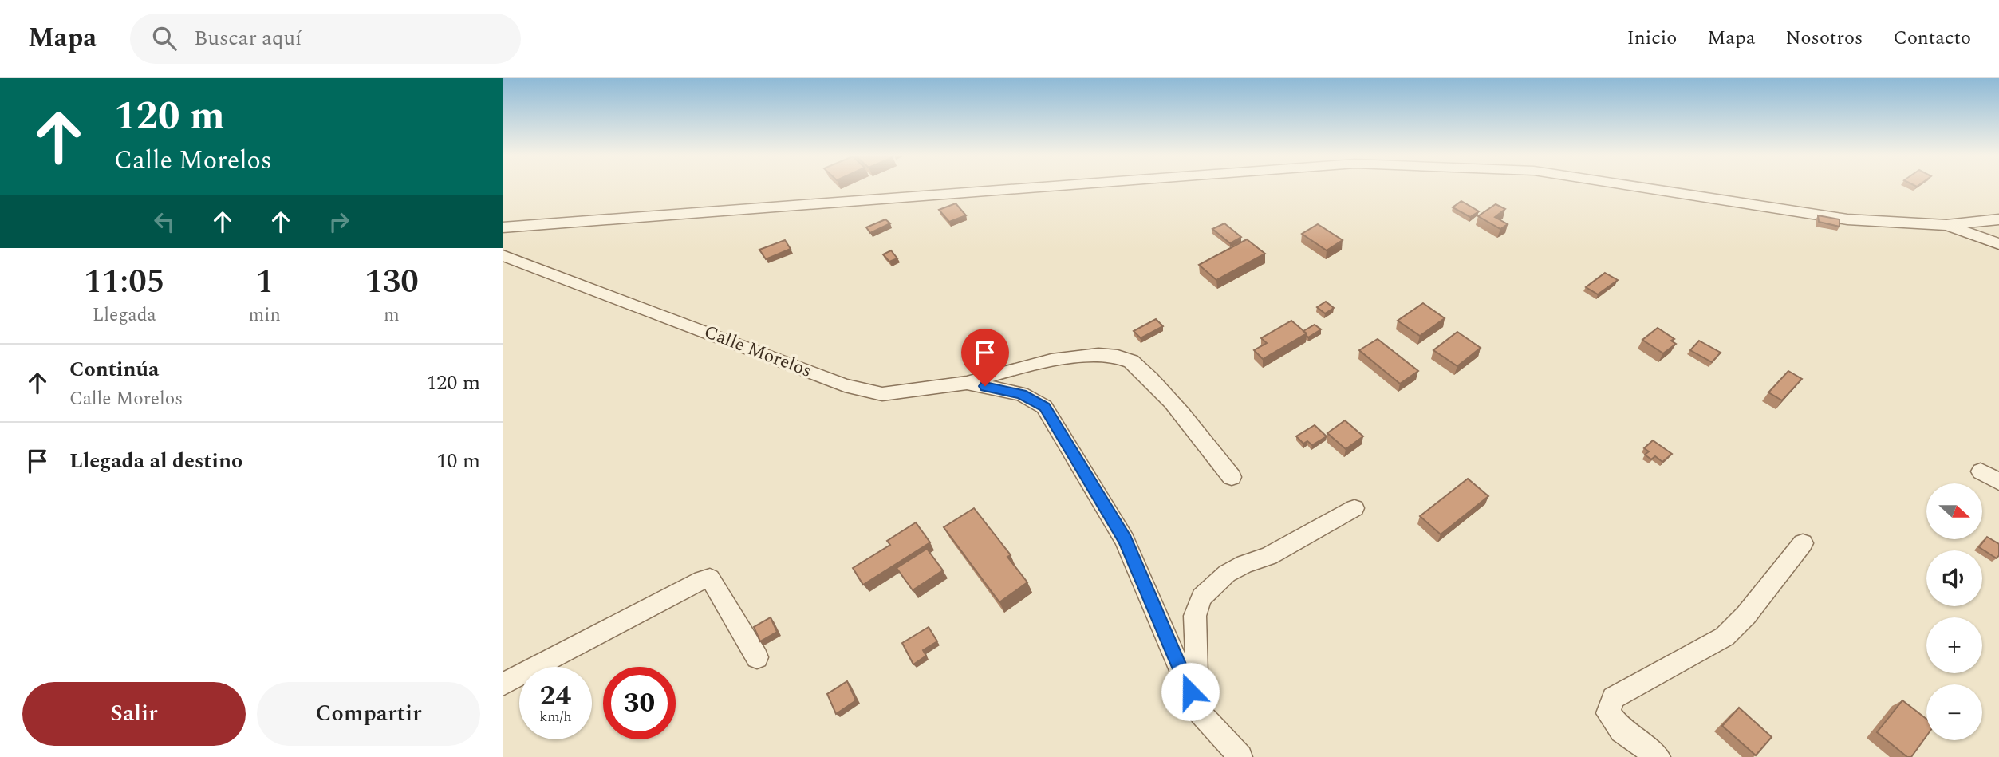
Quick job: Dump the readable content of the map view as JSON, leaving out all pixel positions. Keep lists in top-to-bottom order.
{
  "streets": {
    "street": ["Calle Morelos"]
  },
  "north": "right",
  "page": {
    "header": "Mapa",
    "search": "Buscar aquí",
    "nav": [
      "Inicio",
      "Mapa",
      "Nosotros",
      "Contacto"
    ],
    "turn": ["120 m", "Calle Morelos"],
    "eta": [
      "11:05",
      "Llegada",
      "1",
      "min",
      "130",
      "m"
    ],
    "list": [
      {
        "name": "Continúa",
        "note": "Calle Morelos",
        "value": "120 m"
      },
      {
        "name": "Llegada al destino",
        "value": "10 m"
      }
    ],
    "map_buttons": ["+", "−"],
    "speed": "24 km/h",
    "limit": "30",
    "buttons": ["Salir", "Compartir"]
  }
}
